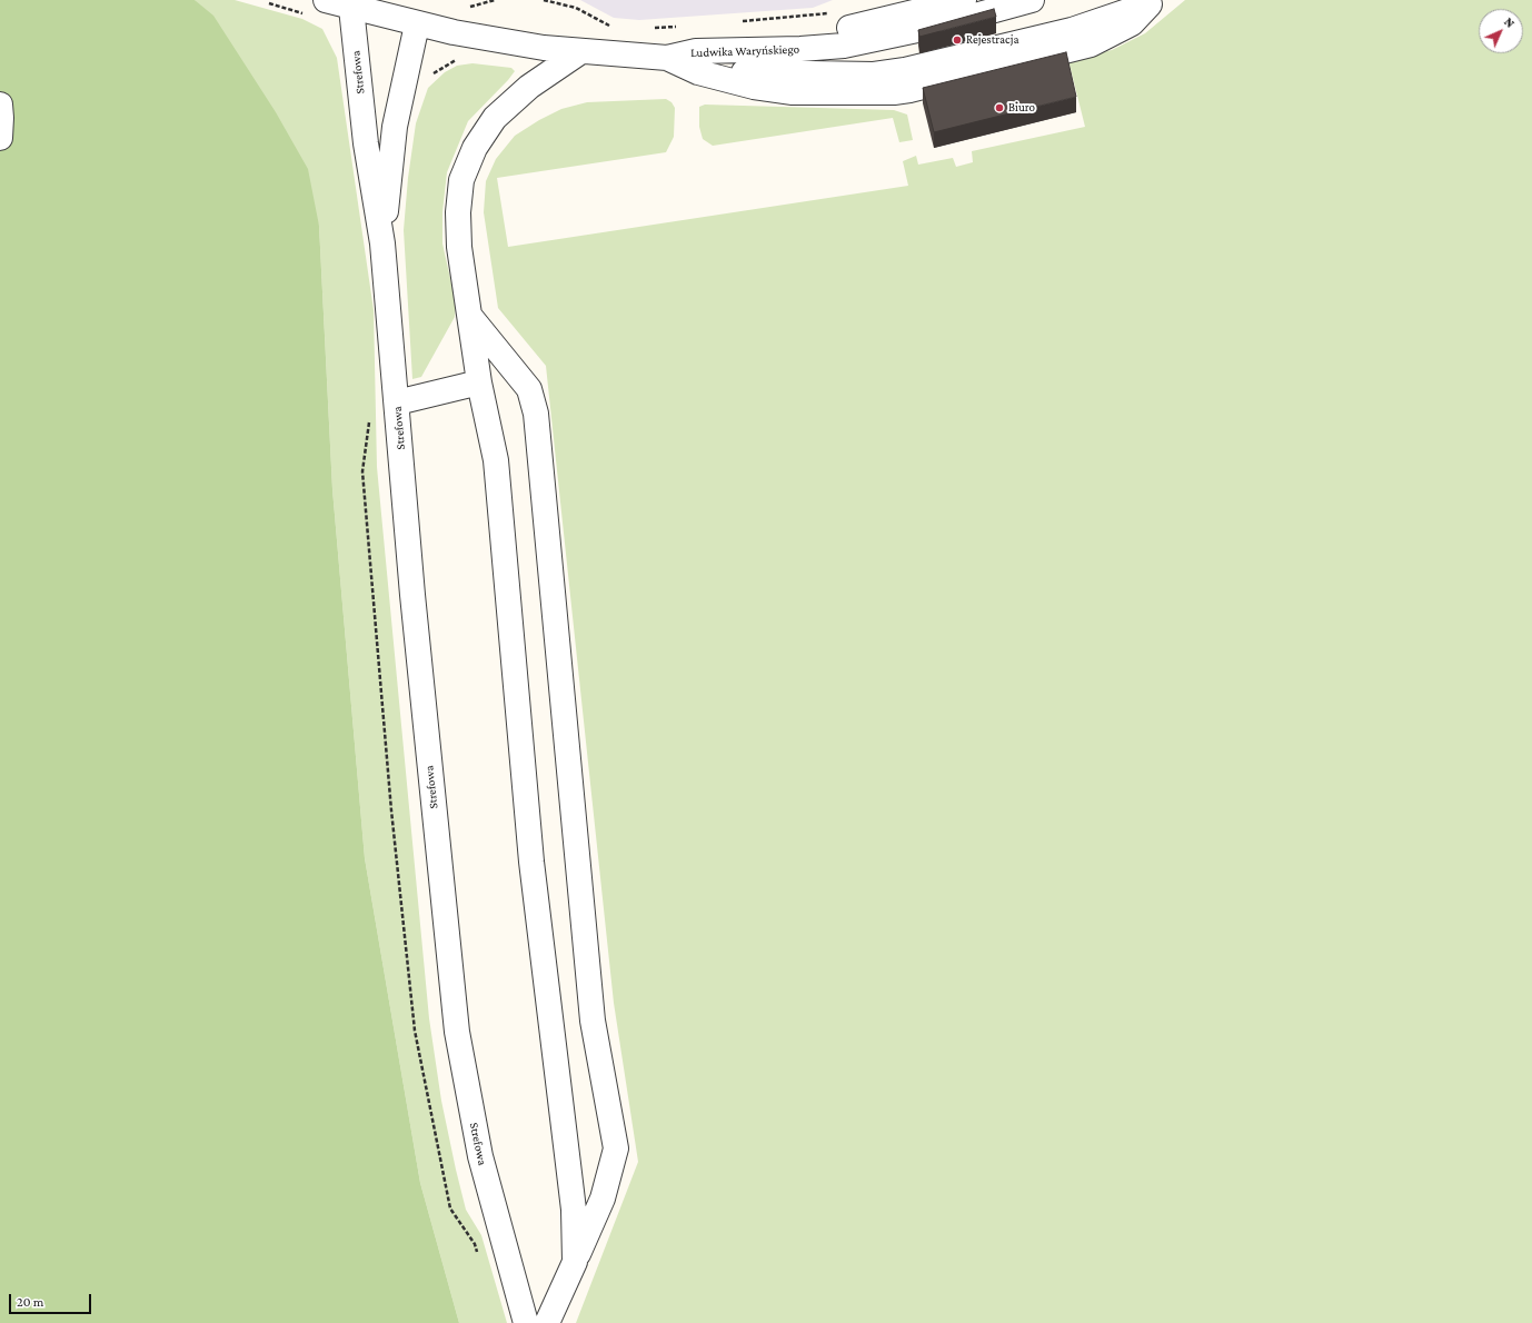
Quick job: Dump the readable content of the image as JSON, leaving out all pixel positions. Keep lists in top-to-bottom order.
{
  "streets": {
    "street": ["Ludwika Waryńskiego", "Strefowa"]
  },
  "crossings": [
    ["Ludwika Waryńskiego", "Strefowa"]
  ],
  "places": ["Rejestracja", "Biuro"],
  "scale_bar": "20 m",
  "north": "top right"
}
